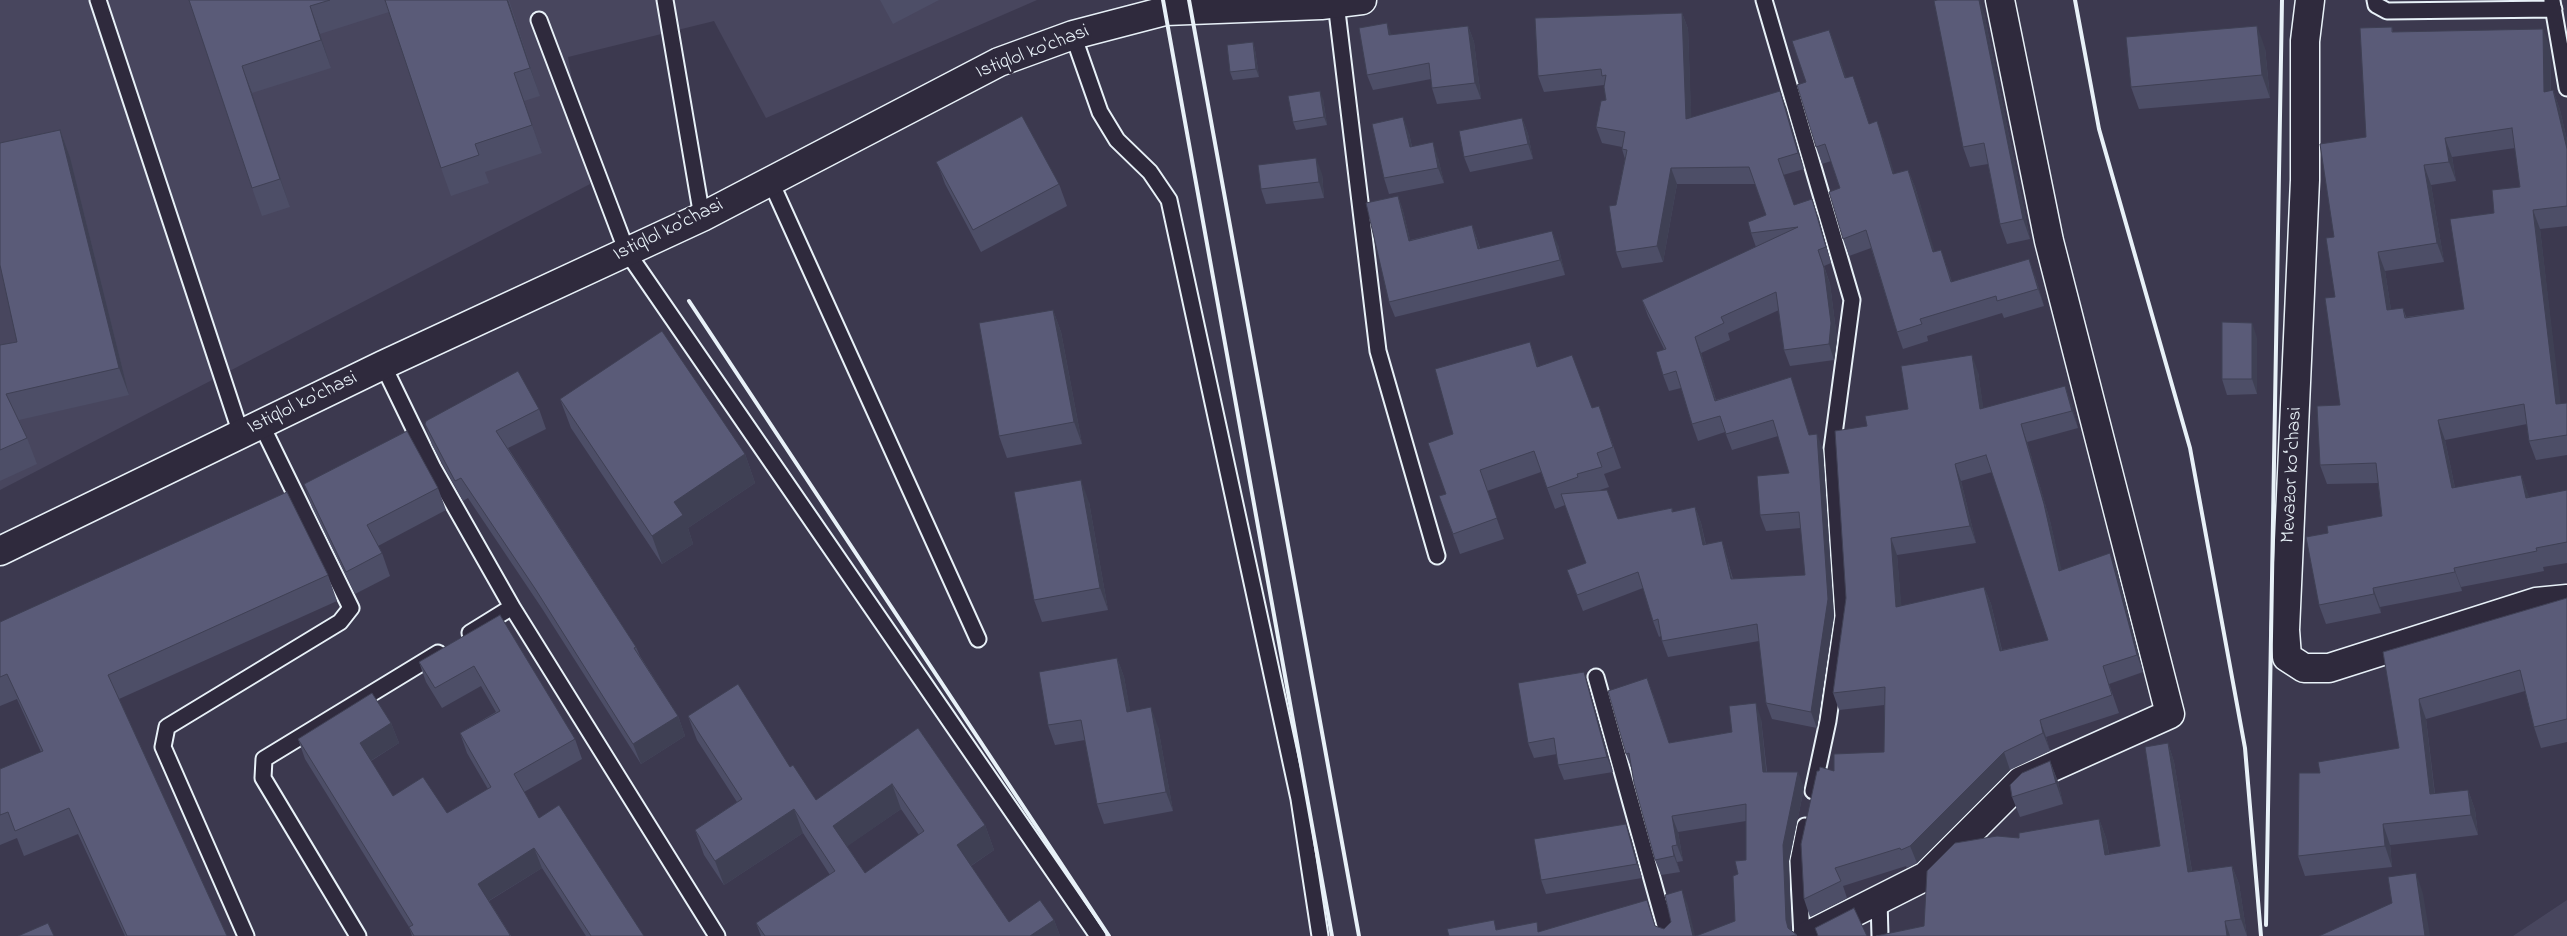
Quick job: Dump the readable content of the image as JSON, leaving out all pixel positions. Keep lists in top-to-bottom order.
{
  "streets": {
    "street": ["Istiqlol ko'chasi", "Mevazor koʻchasi"]
  }
}
